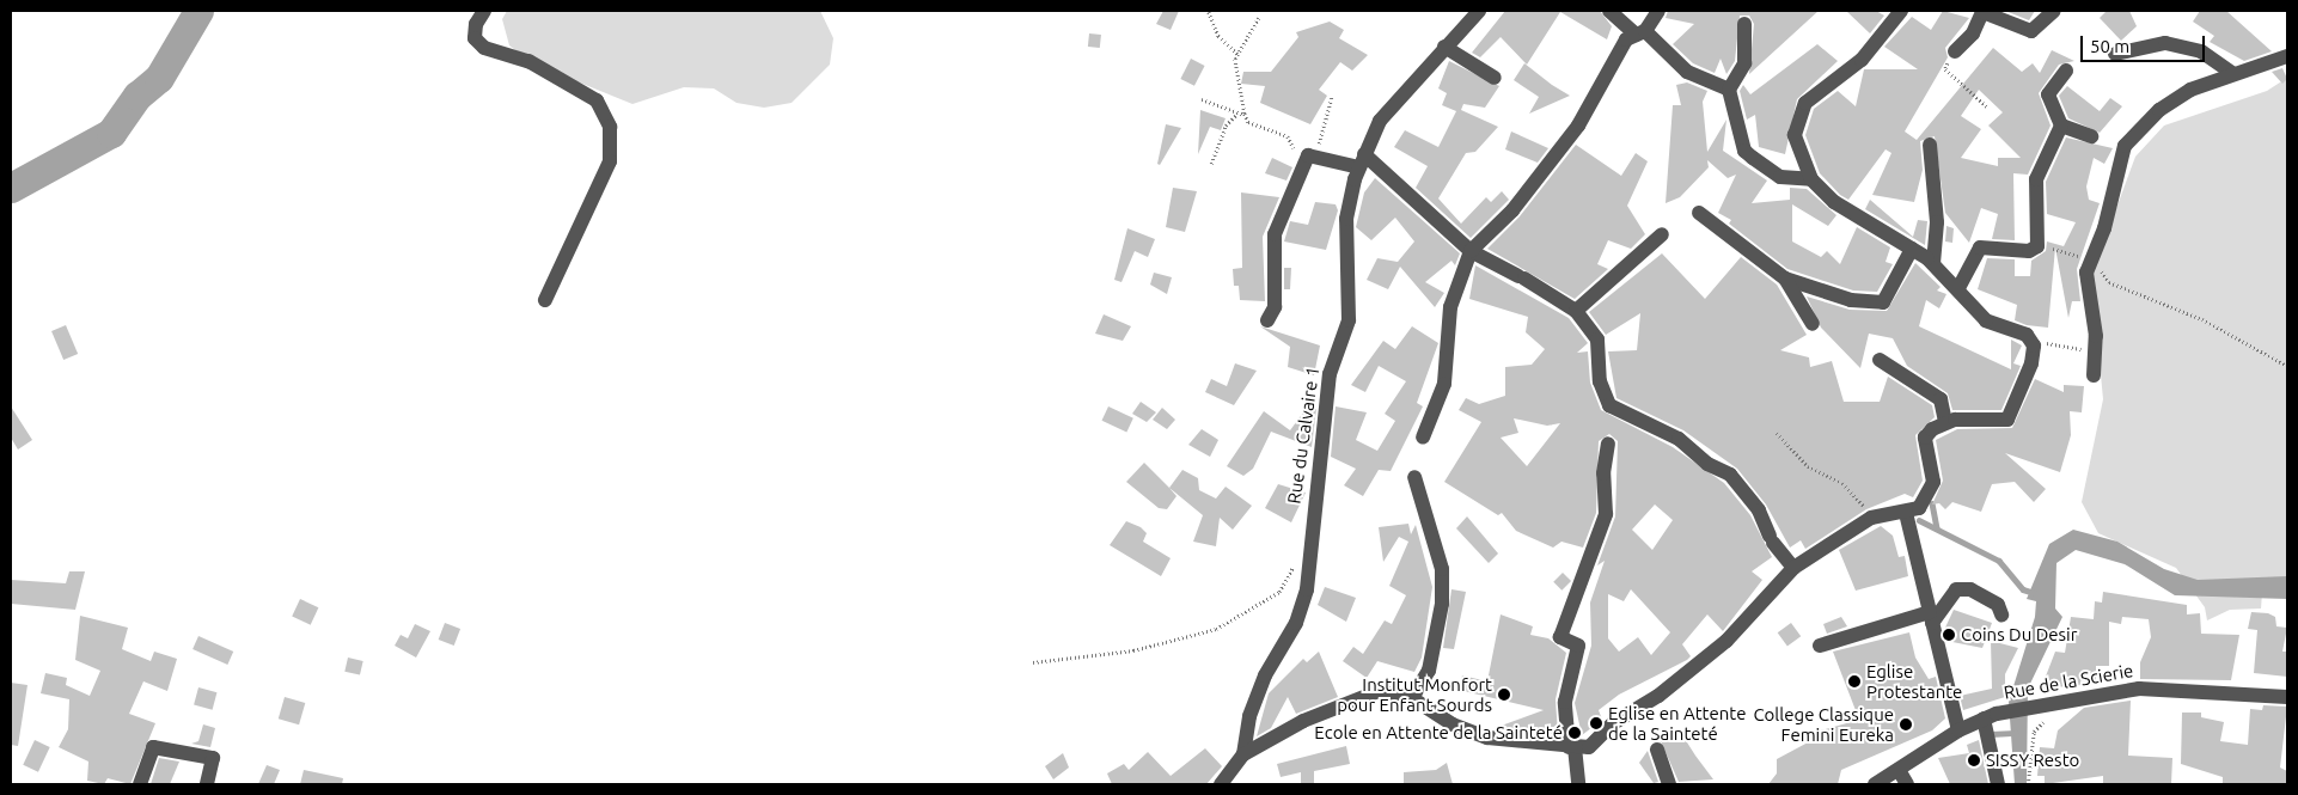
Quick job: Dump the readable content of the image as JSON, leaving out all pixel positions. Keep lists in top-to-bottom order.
{
  "streets": {
    "street": ["Rue du Calvaire 1", "Rue de la Scierie"]
  },
  "places": [
    "Coins Du Desir",
    "Eglise Protestante",
    "Institut Monfort pour Enfant Sourds",
    "Eglise en Attente de la Sainteté",
    "College Classique Femini Eureka",
    "Ecole en Attente de la Sainteté",
    "SISSY Resto"
  ],
  "scale_bar": "50 m"
}
